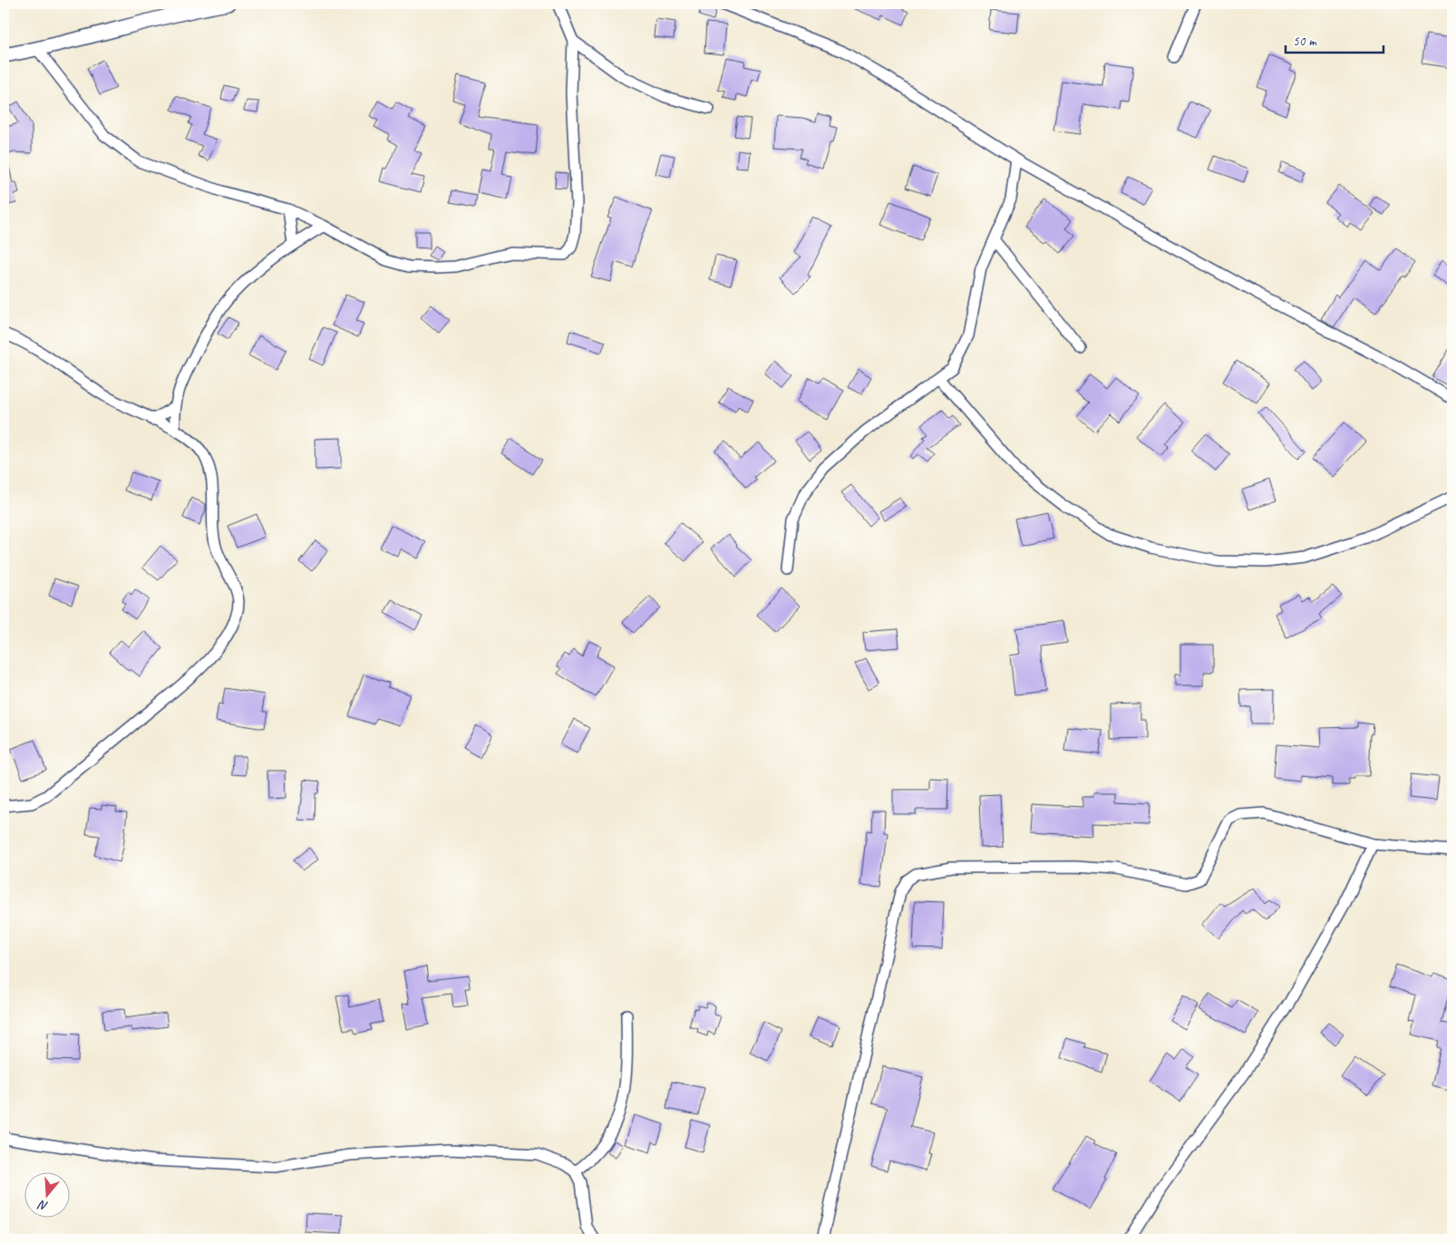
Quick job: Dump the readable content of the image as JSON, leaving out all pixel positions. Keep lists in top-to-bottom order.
{
  "scale_bar": "50 m",
  "north": "bottom"
}
